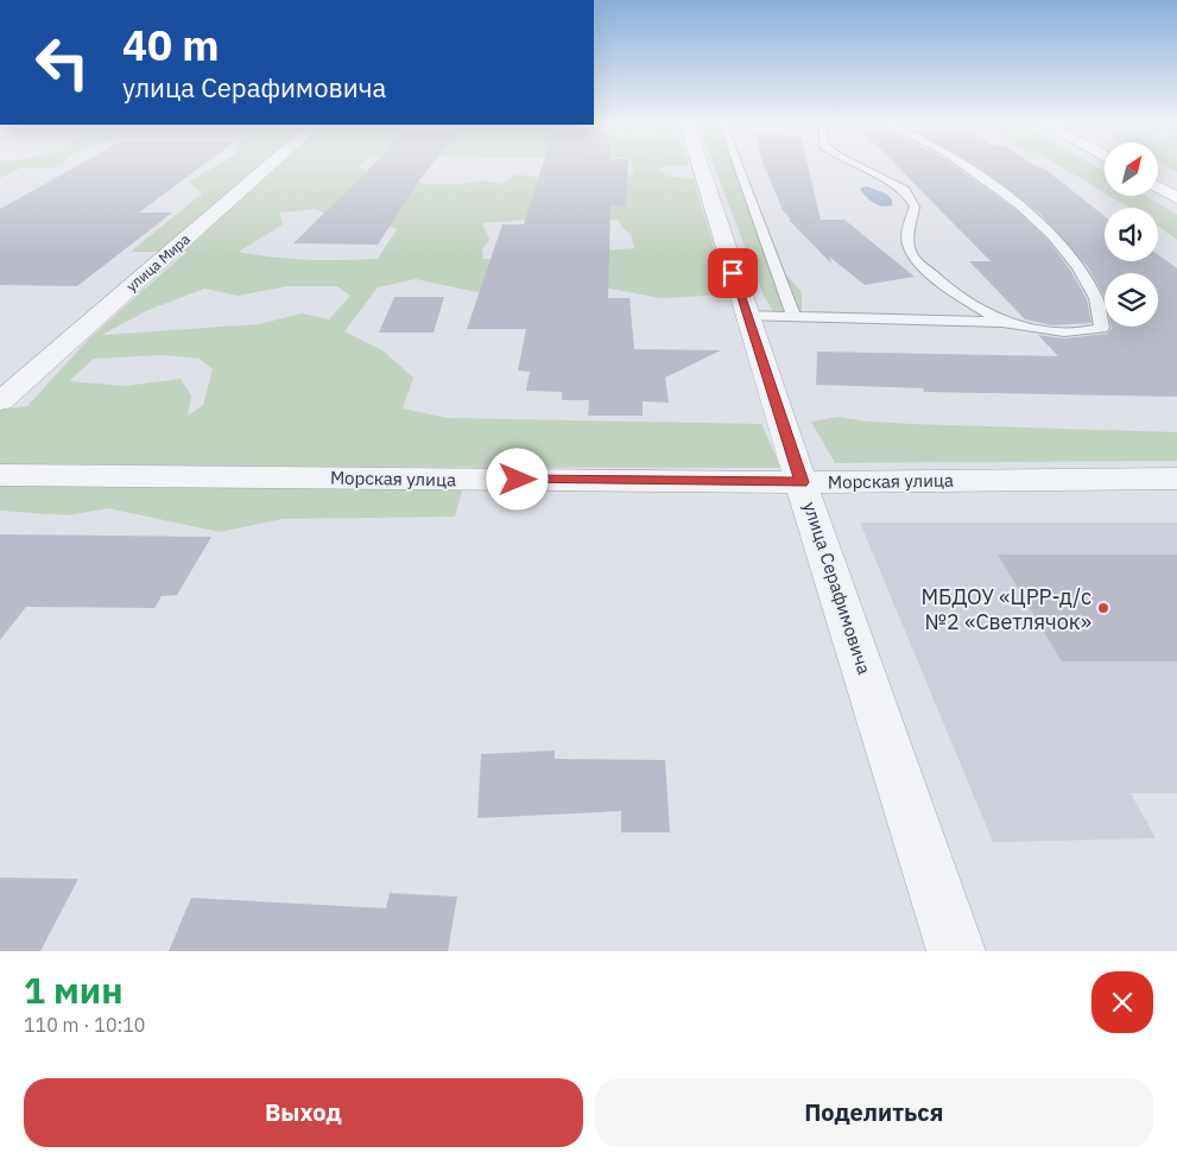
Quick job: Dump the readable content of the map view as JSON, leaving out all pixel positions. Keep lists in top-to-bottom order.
{
  "streets": {
    "street": ["улица Мира", "Морская улица", "улица Серафимовича"]
  },
  "crossings": [
    ["Морская улица", "улица Серафимовича"]
  ],
  "places": ["МБДОУ «ЦРР-д/с №2 «Светлячок»"],
  "north": "top right",
  "page": {
    "turn": ["40 m", "улица Серафимовича"],
    "heading": ["1 мин", "110 m · 10:10"],
    "buttons": ["Выход", "Поделиться"]
  }
}
